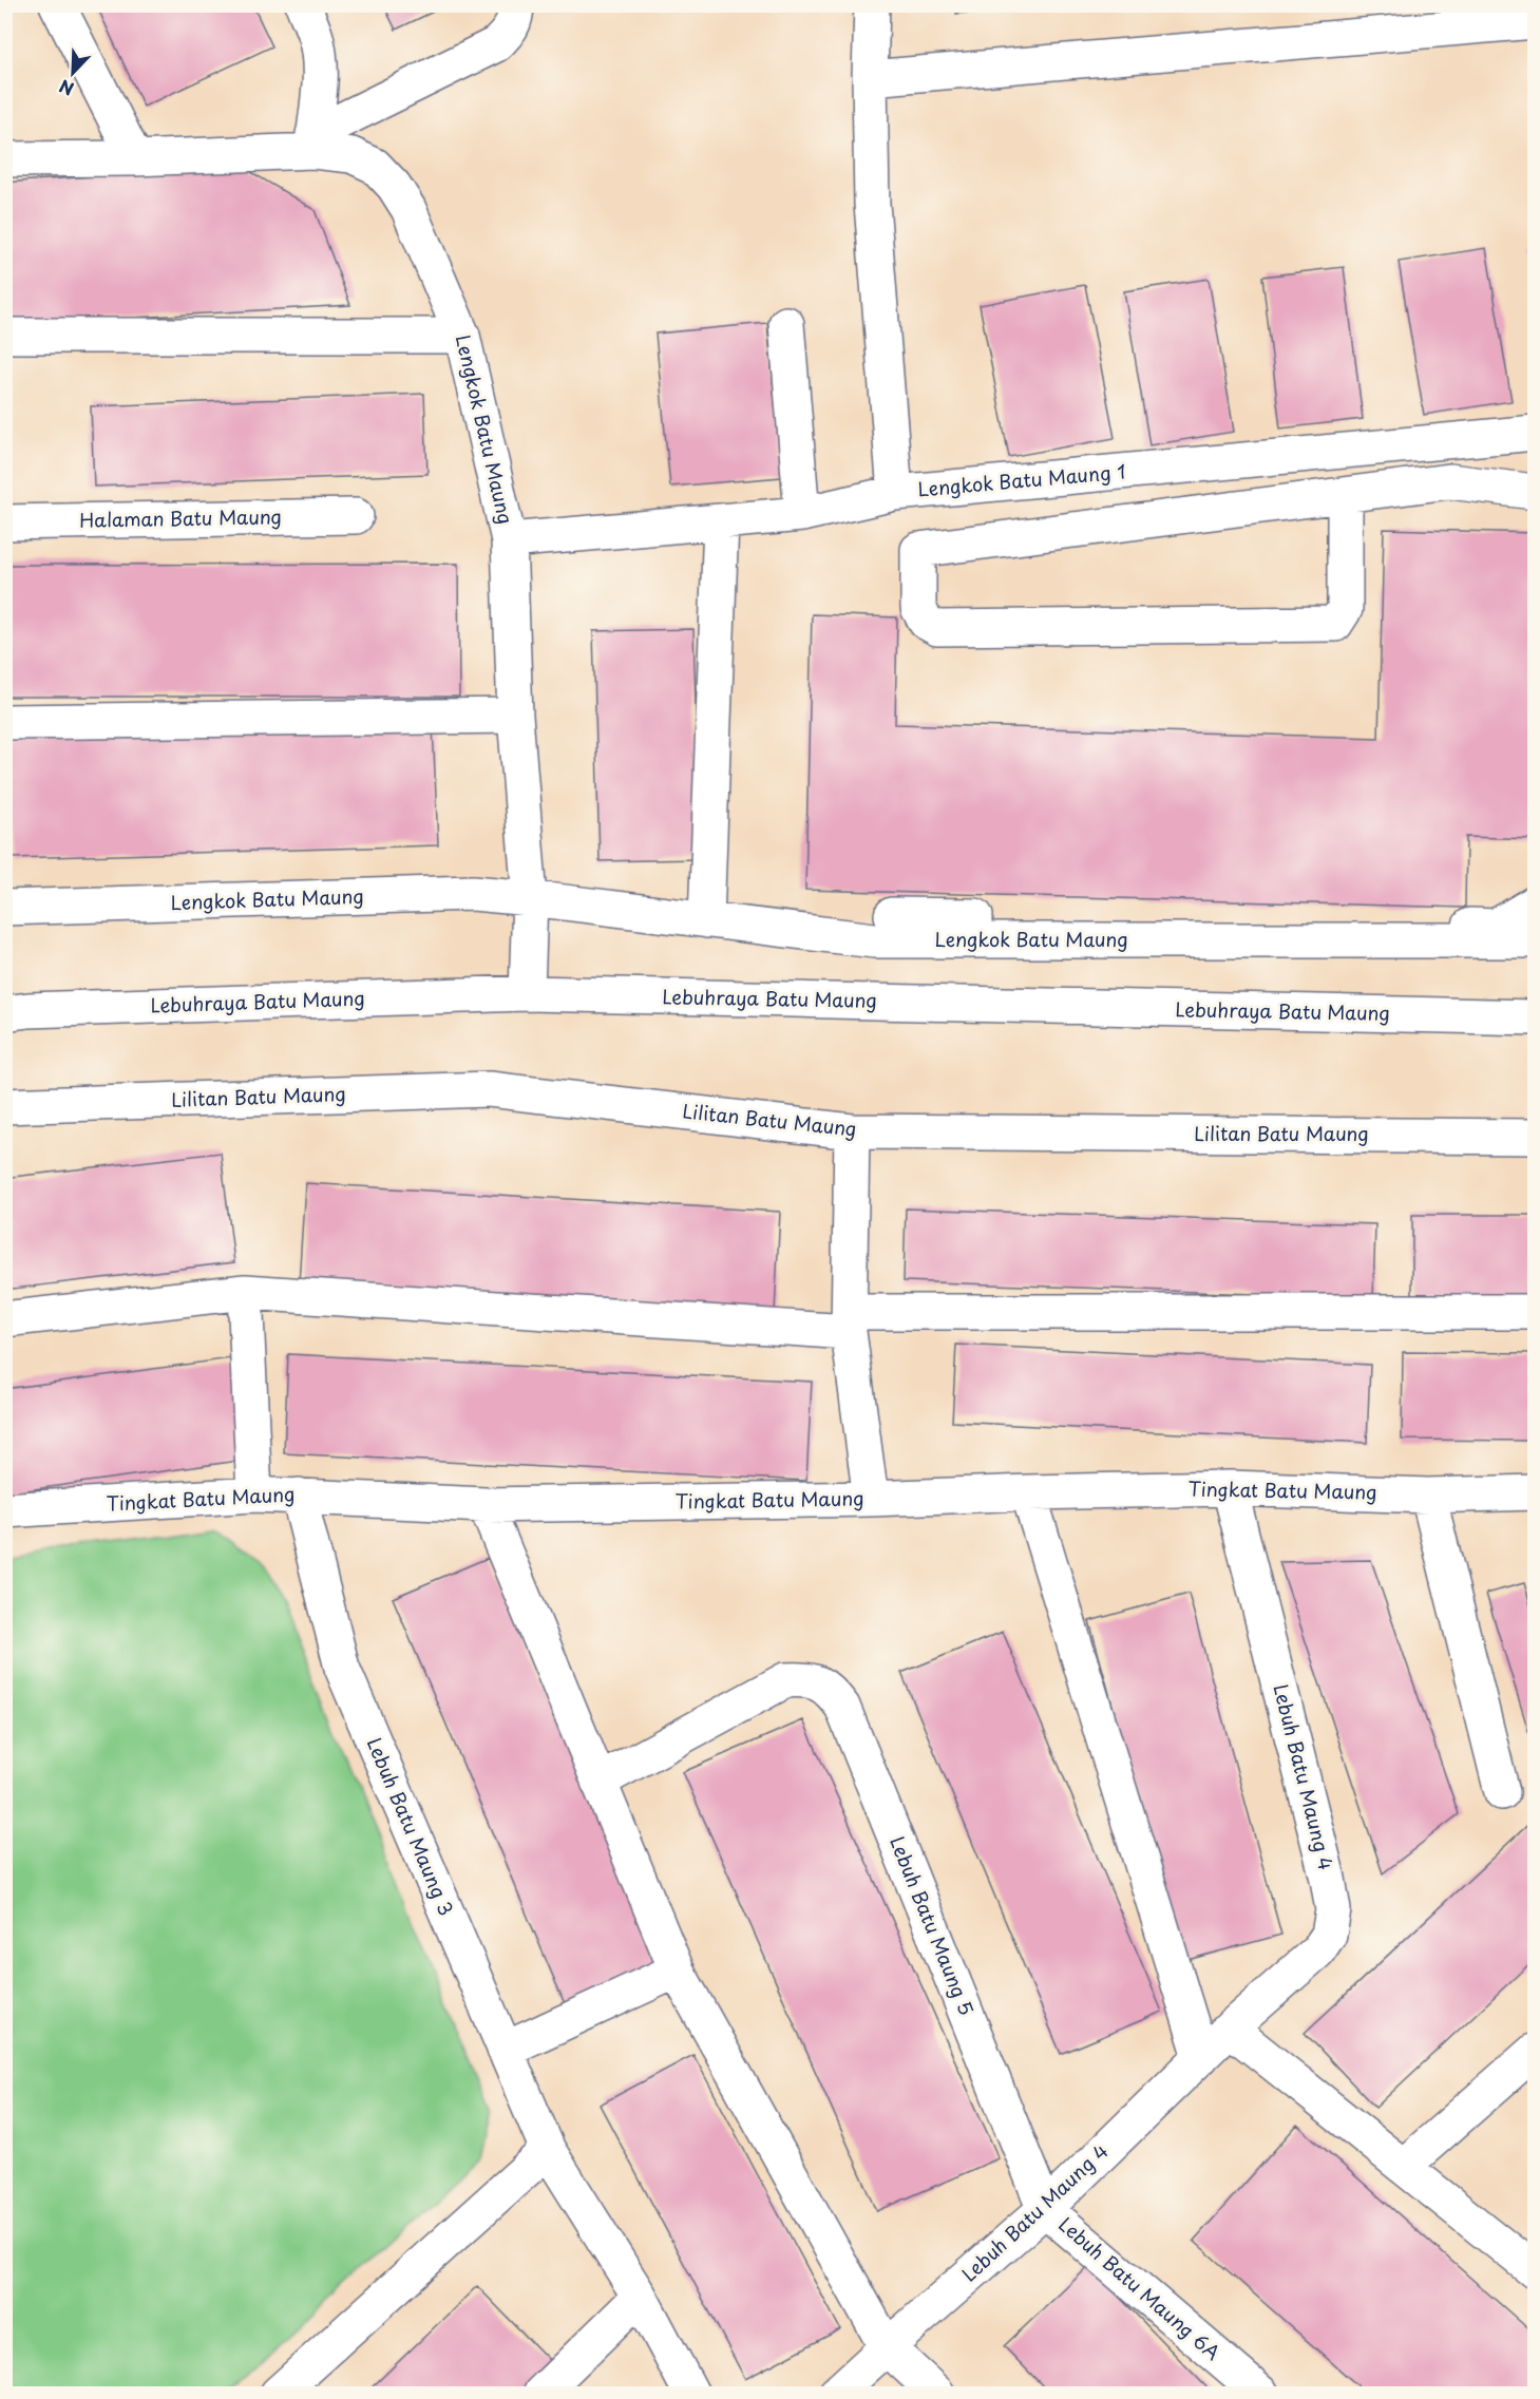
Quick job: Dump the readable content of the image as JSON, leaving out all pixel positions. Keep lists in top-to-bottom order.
{
  "streets": {
    "street": [
      "Lengkok Batu Maung",
      "Lengkok Batu Maung 1",
      "Halaman Batu Maung",
      "Lebuhraya Batu Maung",
      "Lilitan Batu Maung",
      "Tingkat Batu Maung",
      "Lebuh Batu Maung 4",
      "Lebuh Batu Maung 3",
      "Lebuh Batu Maung 5",
      "Lebuh Batu Maung 6A"
    ]
  },
  "crossings": [
    ["Lengkok Batu Maung", "Lengkok Batu Maung 1"],
    ["Lengkok Batu Maung", "Lebuhraya Batu Maung"],
    ["Tingkat Batu Maung", "Lebuh Batu Maung 4"],
    ["Tingkat Batu Maung", "Lebuh Batu Maung 3"],
    ["Lebuh Batu Maung 4", "Lebuh Batu Maung 5"],
    ["Lebuh Batu Maung 4", "Lebuh Batu Maung 6A"],
    ["Lebuh Batu Maung 5", "Lebuh Batu Maung 6A"]
  ],
  "north": "bottom left"
}
